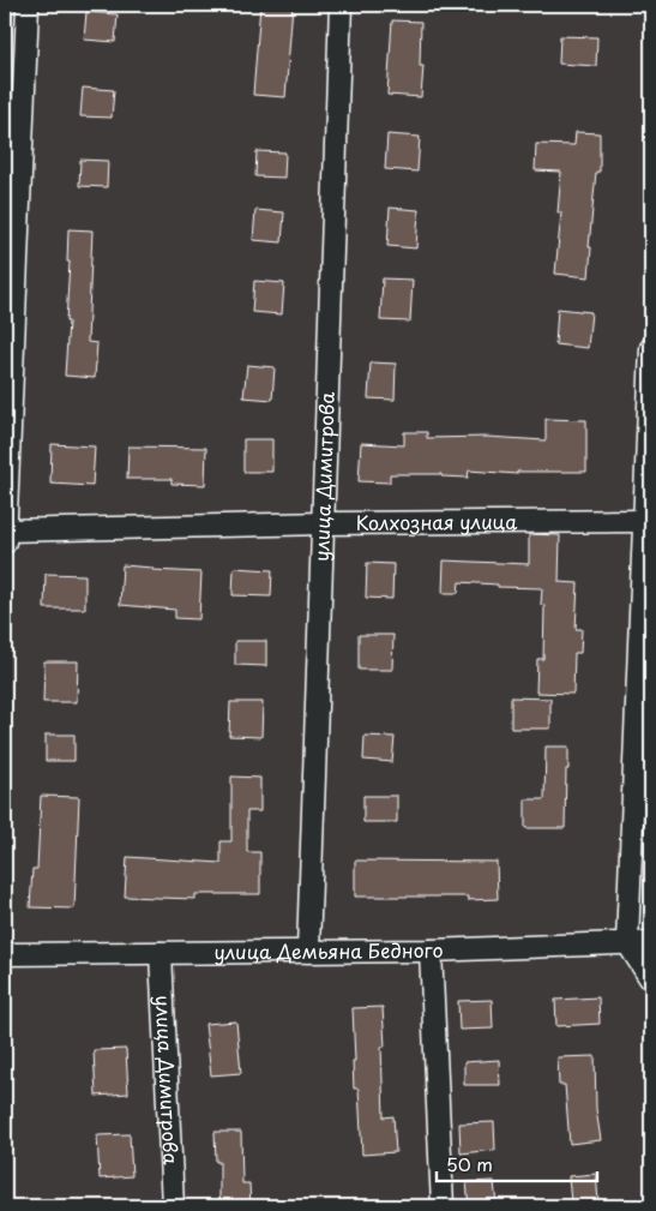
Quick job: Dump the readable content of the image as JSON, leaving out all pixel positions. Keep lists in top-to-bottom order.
{
  "streets": {
    "street": ["улица Димитрова", "Колхозная улица", "улица Демьяна Бедного"]
  },
  "crossings": [
    ["улица Димитрова", "Колхозная улица"],
    ["улица Димитрова", "улица Демьяна Бедного"]
  ],
  "scale_bar": "50 m"
}
